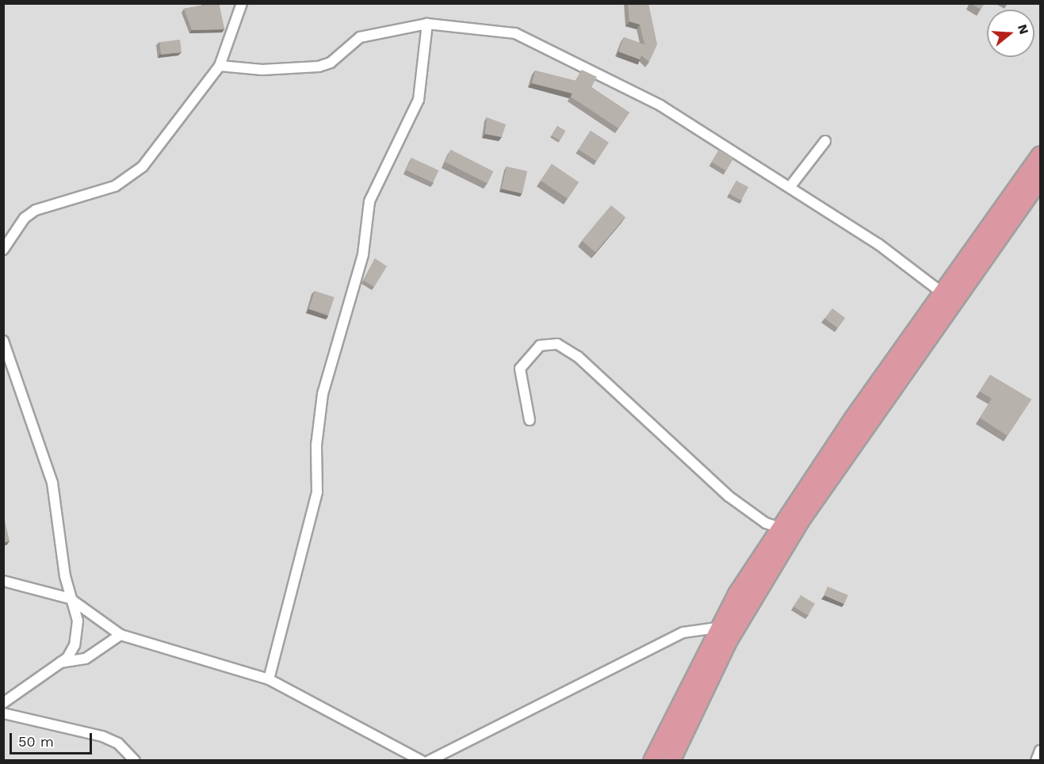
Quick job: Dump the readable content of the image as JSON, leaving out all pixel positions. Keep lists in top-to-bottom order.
{
  "scale_bar": "50 m",
  "north": "right"
}
